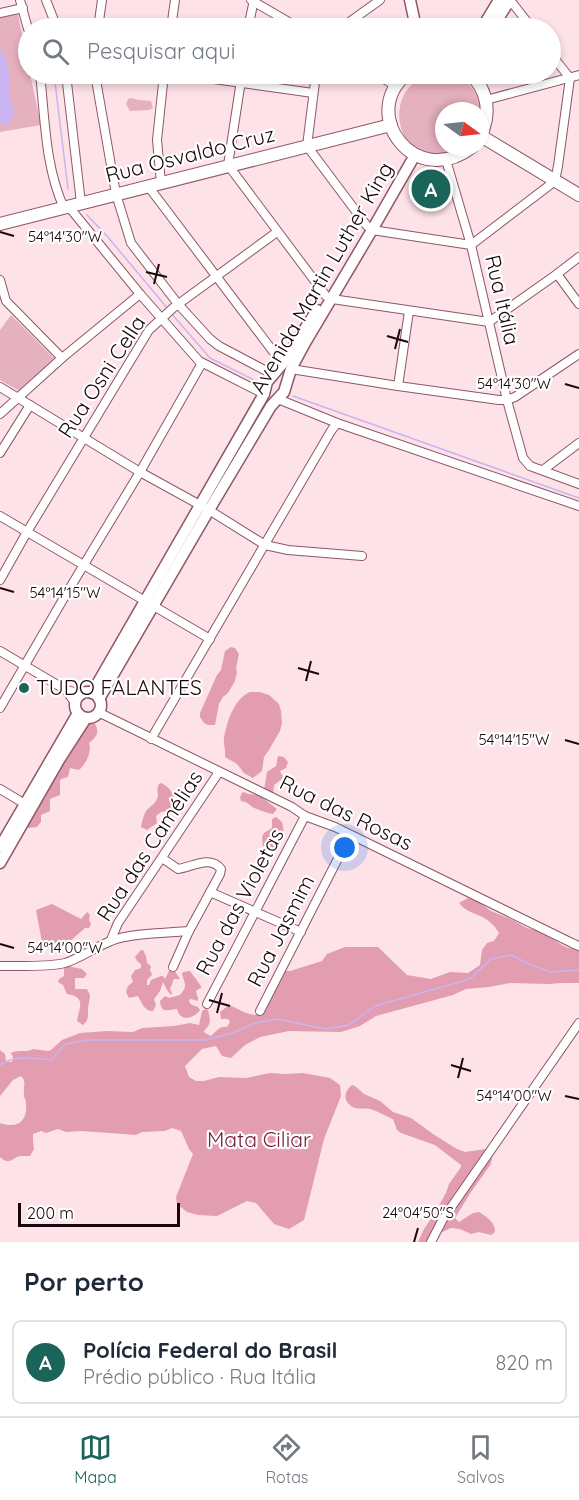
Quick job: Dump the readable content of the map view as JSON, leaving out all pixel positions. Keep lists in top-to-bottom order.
{
  "streets": {
    "highway": ["Rua Osvaldo Cruz"],
    "main road": ["Avenida Martin Luther King"],
    "street": [
      "Rua Itália",
      "Rua Osni Cella",
      "Rua das Rosas",
      "Rua das Camélias",
      "Rua das Violetas",
      "Rua Jasmim"
    ]
  },
  "crossings": [
    ["Rua das Rosas", "Rua das Camélias"],
    ["Rua das Rosas", "Rua das Violetas"],
    ["Rua das Rosas", "Rua Jasmim"]
  ],
  "parks": ["Mata Ciliar"],
  "places": ["TUDO FALANTES"],
  "scale_bar": "200 m",
  "north": "right",
  "page": {
    "search": "Pesquisar aqui",
    "pins": "A",
    "scale": "200 m",
    "heading": "Por perto",
    "list": [
      {
        "mark": "A",
        "name": "Polícia Federal do Brasil",
        "note": "Prédio público · Rua Itália",
        "value": "820 m"
      }
    ],
    "nav": ["Mapa", "Rotas", "Salvos"]
  },
  "coordinates": [
    "54°14'30\"W",
    "54°14'15\"W",
    "54°14'00\"W",
    "24°04'50\"S"
  ]
}
